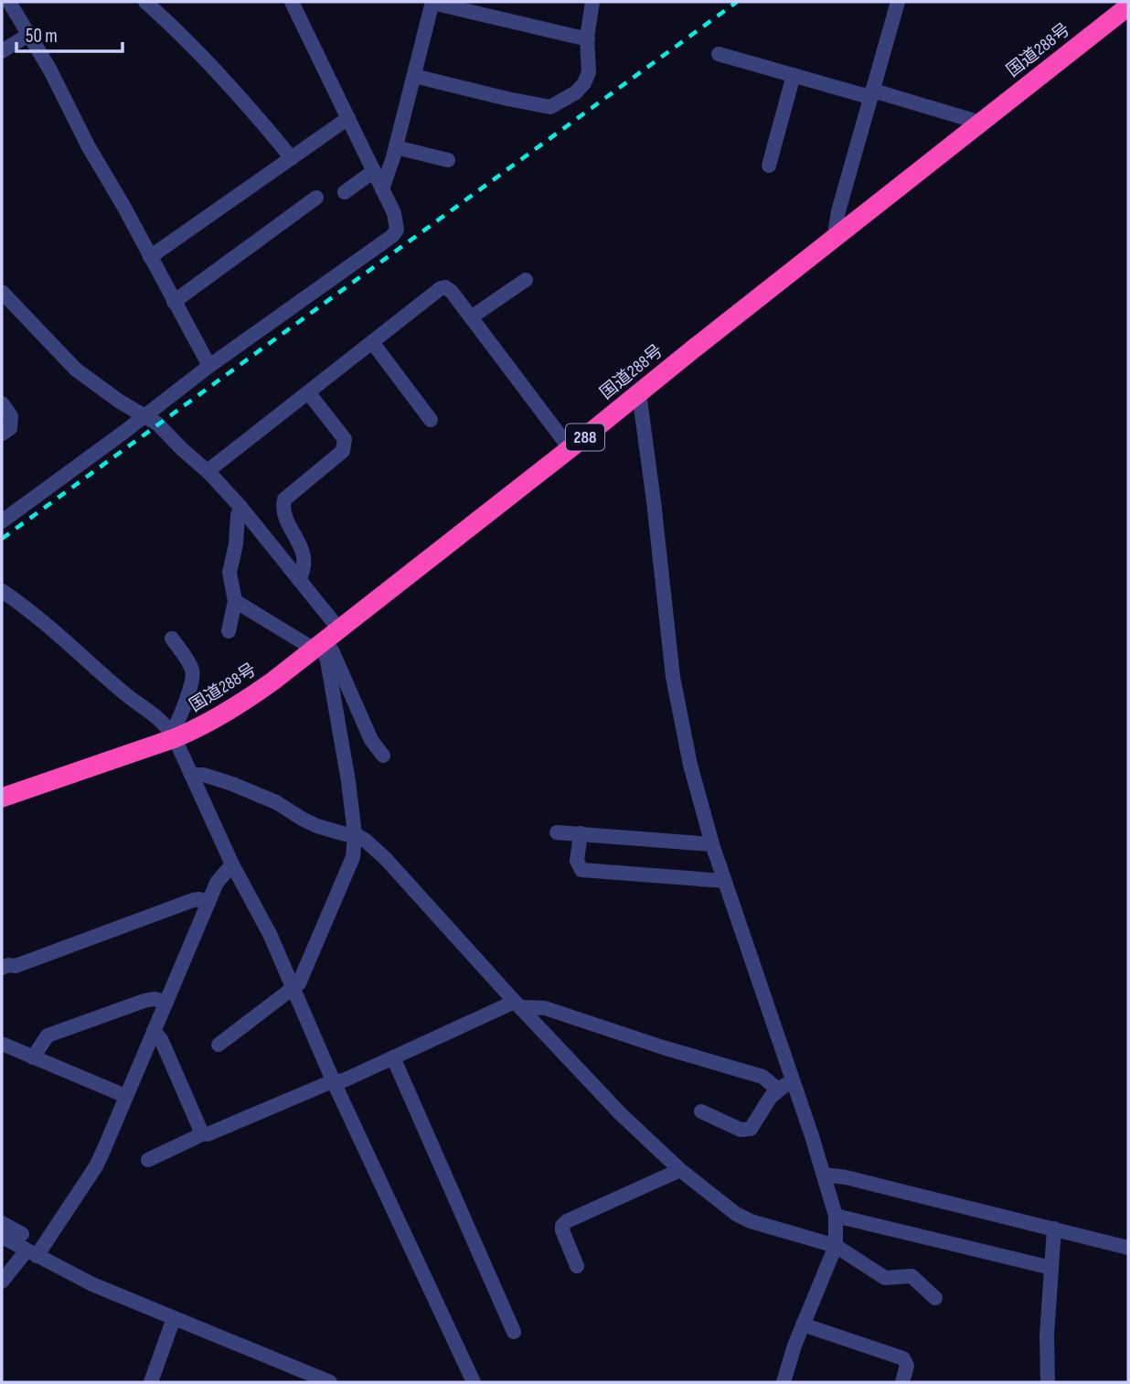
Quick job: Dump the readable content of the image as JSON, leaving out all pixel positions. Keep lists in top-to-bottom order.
{
  "streets": {
    "highway": ["国道288号", "288"]
  },
  "scale_bar": "50 m"
}
